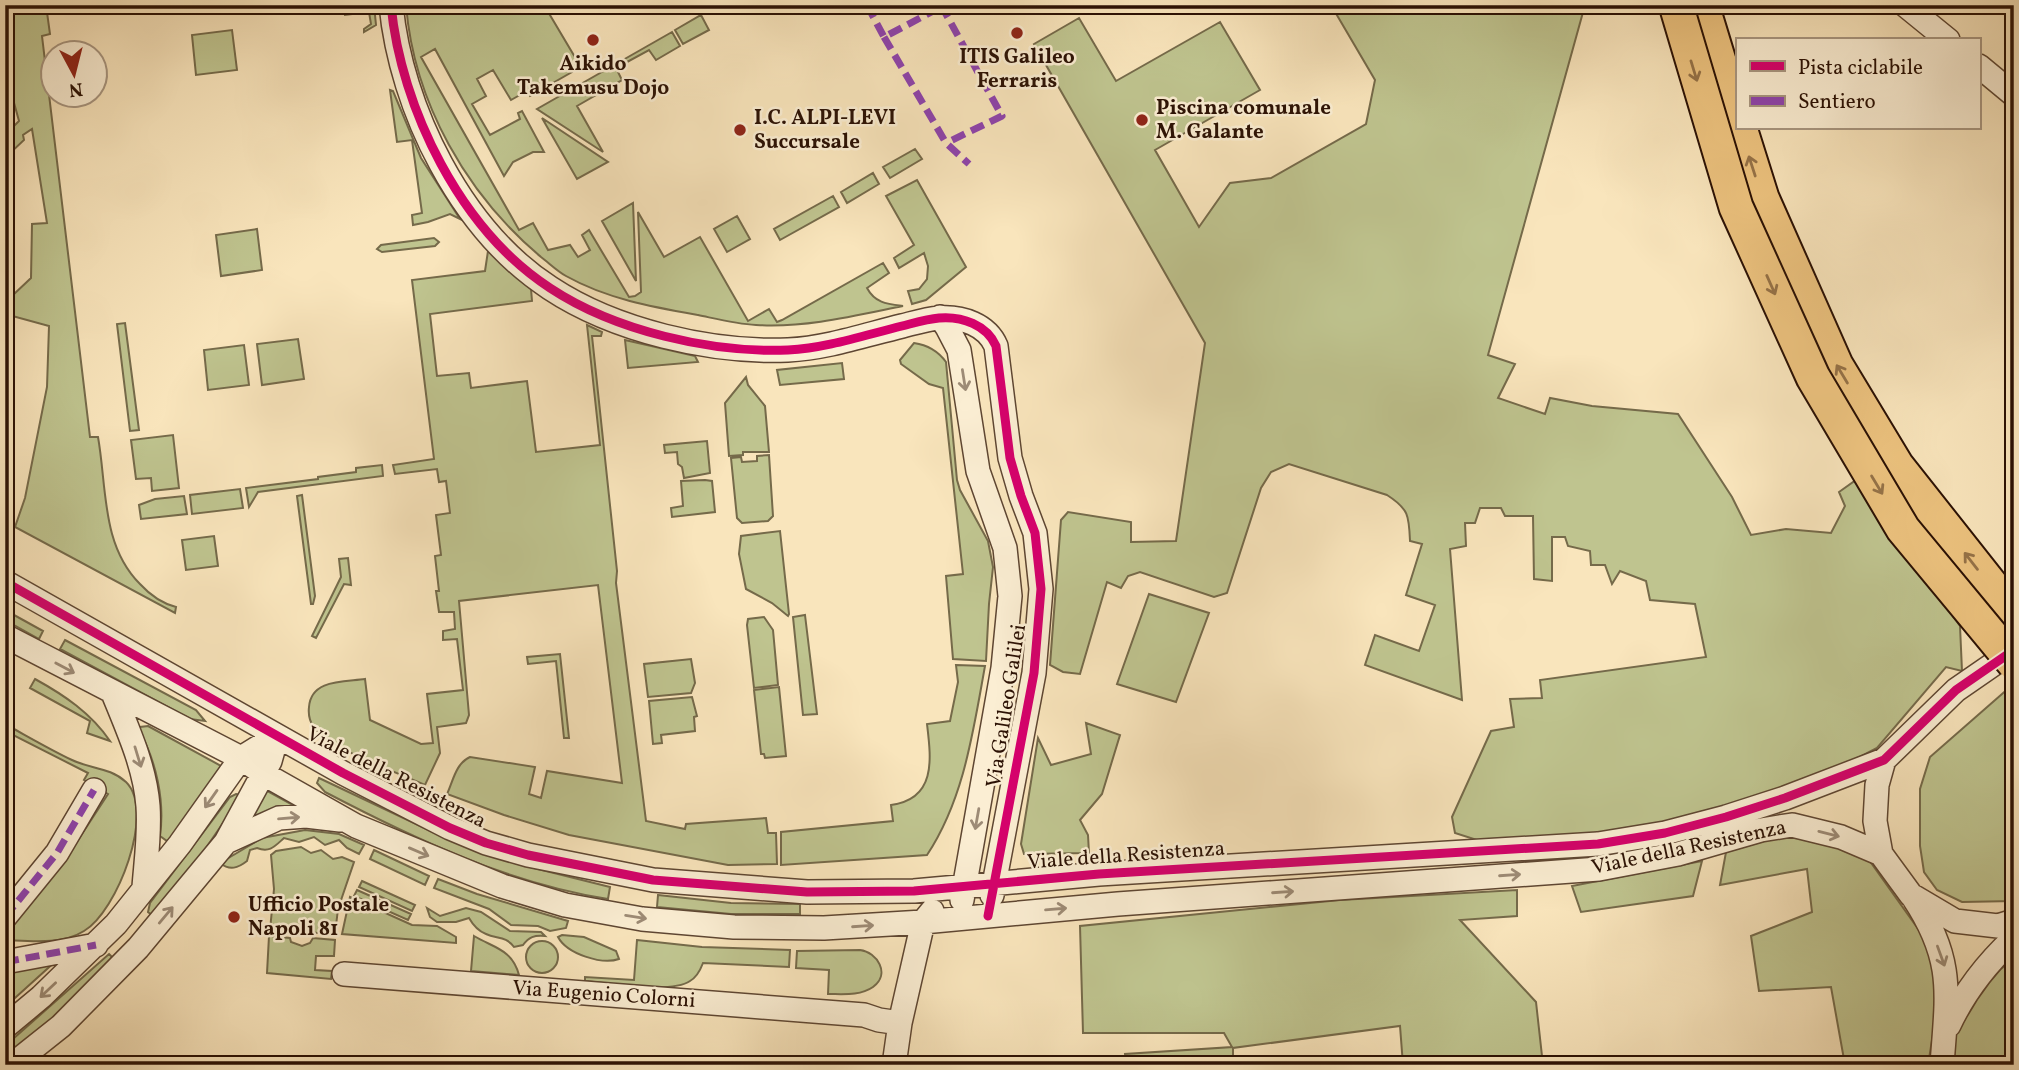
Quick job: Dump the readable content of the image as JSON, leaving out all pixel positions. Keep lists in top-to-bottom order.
{
  "streets": {
    "street": ["Via Galileo Galilei", "Viale della Resistenza", "Via Eugenio Colorni"]
  },
  "crossings": [
    ["Via Galileo Galilei", "Viale della Resistenza"]
  ],
  "places": [
    "ITIS Galileo Ferraris",
    "Aikido Takemusu Dojo",
    "Piscina comunale M. Galante",
    "I.C. ALPI-LEVI Succursale",
    "Ufficio Postale Napoli 81"
  ],
  "legend": ["Pista ciclabile", "Sentiero"],
  "north": "bottom"
}
